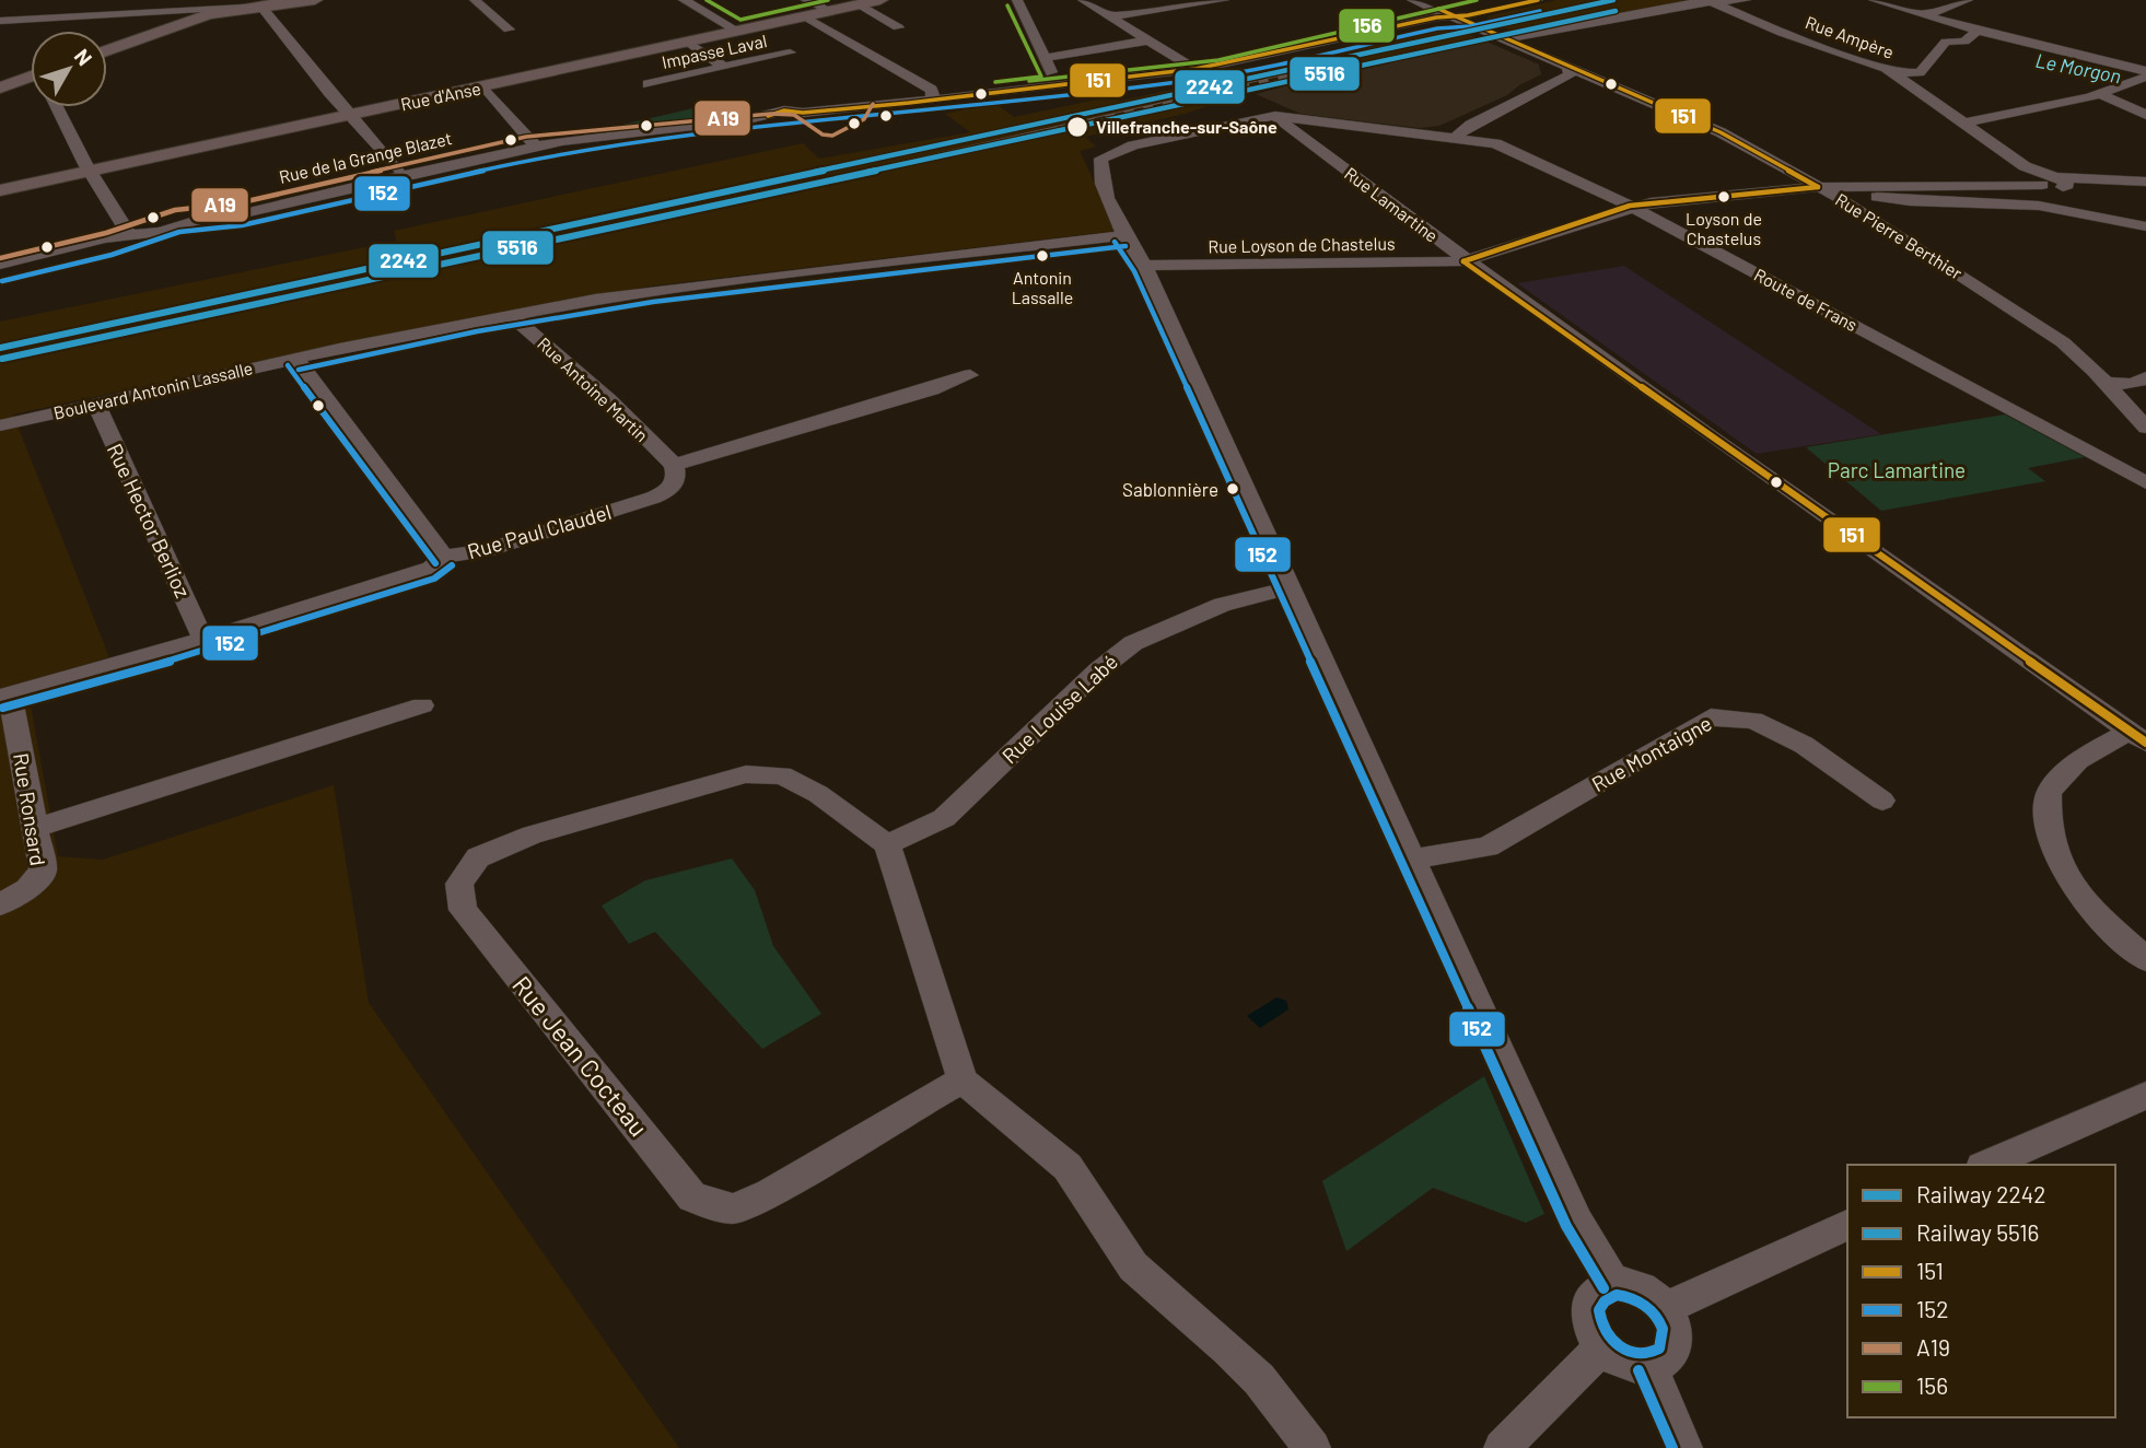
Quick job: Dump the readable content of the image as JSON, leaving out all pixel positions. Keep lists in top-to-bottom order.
{
  "streets": {
    "main road": ["Rue d'Anse"],
    "street": [
      "Rue Ampère",
      "Impasse Laval",
      "Rue de la Grange Blazet",
      "Rue Lamartine",
      "Rue Pierre Berthier",
      "Rue Loyson de Chastelus",
      "Route de Frans",
      "Rue Antoine Martin",
      "Boulevard Antonin Lassalle",
      "Rue Hector Berlioz",
      "Rue Paul Claudel",
      "Rue Louise Labé",
      "Rue Montaigne",
      "Rue Ronsard",
      "Rue Jean Cocteau"
    ]
  },
  "crossings": [
    ["Rue Ampère", "Rue Loyson de Chastelus"],
    ["Rue Lamartine", "Rue Loyson de Chastelus"],
    ["Rue Lamartine", "Route de Frans"],
    ["Rue Pierre Berthier", "Rue Loyson de Chastelus"],
    ["Rue Loyson de Chastelus", "Route de Frans"],
    ["Route de Frans", "Boulevard Antonin Lassalle"],
    ["Route de Frans", "Rue Louise Labé"],
    ["Route de Frans", "Rue Montaigne"],
    ["Rue Antoine Martin", "Boulevard Antonin Lassalle"],
    ["Rue Antoine Martin", "Rue Paul Claudel"],
    ["Boulevard Antonin Lassalle", "Rue Hector Berlioz"],
    ["Rue Hector Berlioz", "Rue Paul Claudel"],
    ["Rue Paul Claudel", "Rue Ronsard"],
    ["Rue Louise Labé", "Rue Jean Cocteau"]
  ],
  "water": ["Le Morgon"],
  "parks": ["Parc Lamartine"],
  "places": [
    "Villefranche-sur-Saône",
    "Loyson de Chastelus",
    "Antonin Lassalle",
    "Sablonnière"
  ],
  "lines": [
    "rail line 2242",
    "transit line 151",
    "transit line 156",
    "rail line 5516",
    "transit line 152",
    "transit line A19"
  ],
  "legend": [
    "Railway 2242",
    "Railway 5516",
    "151",
    "152",
    "A19",
    "156"
  ],
  "north": "top right"
}
